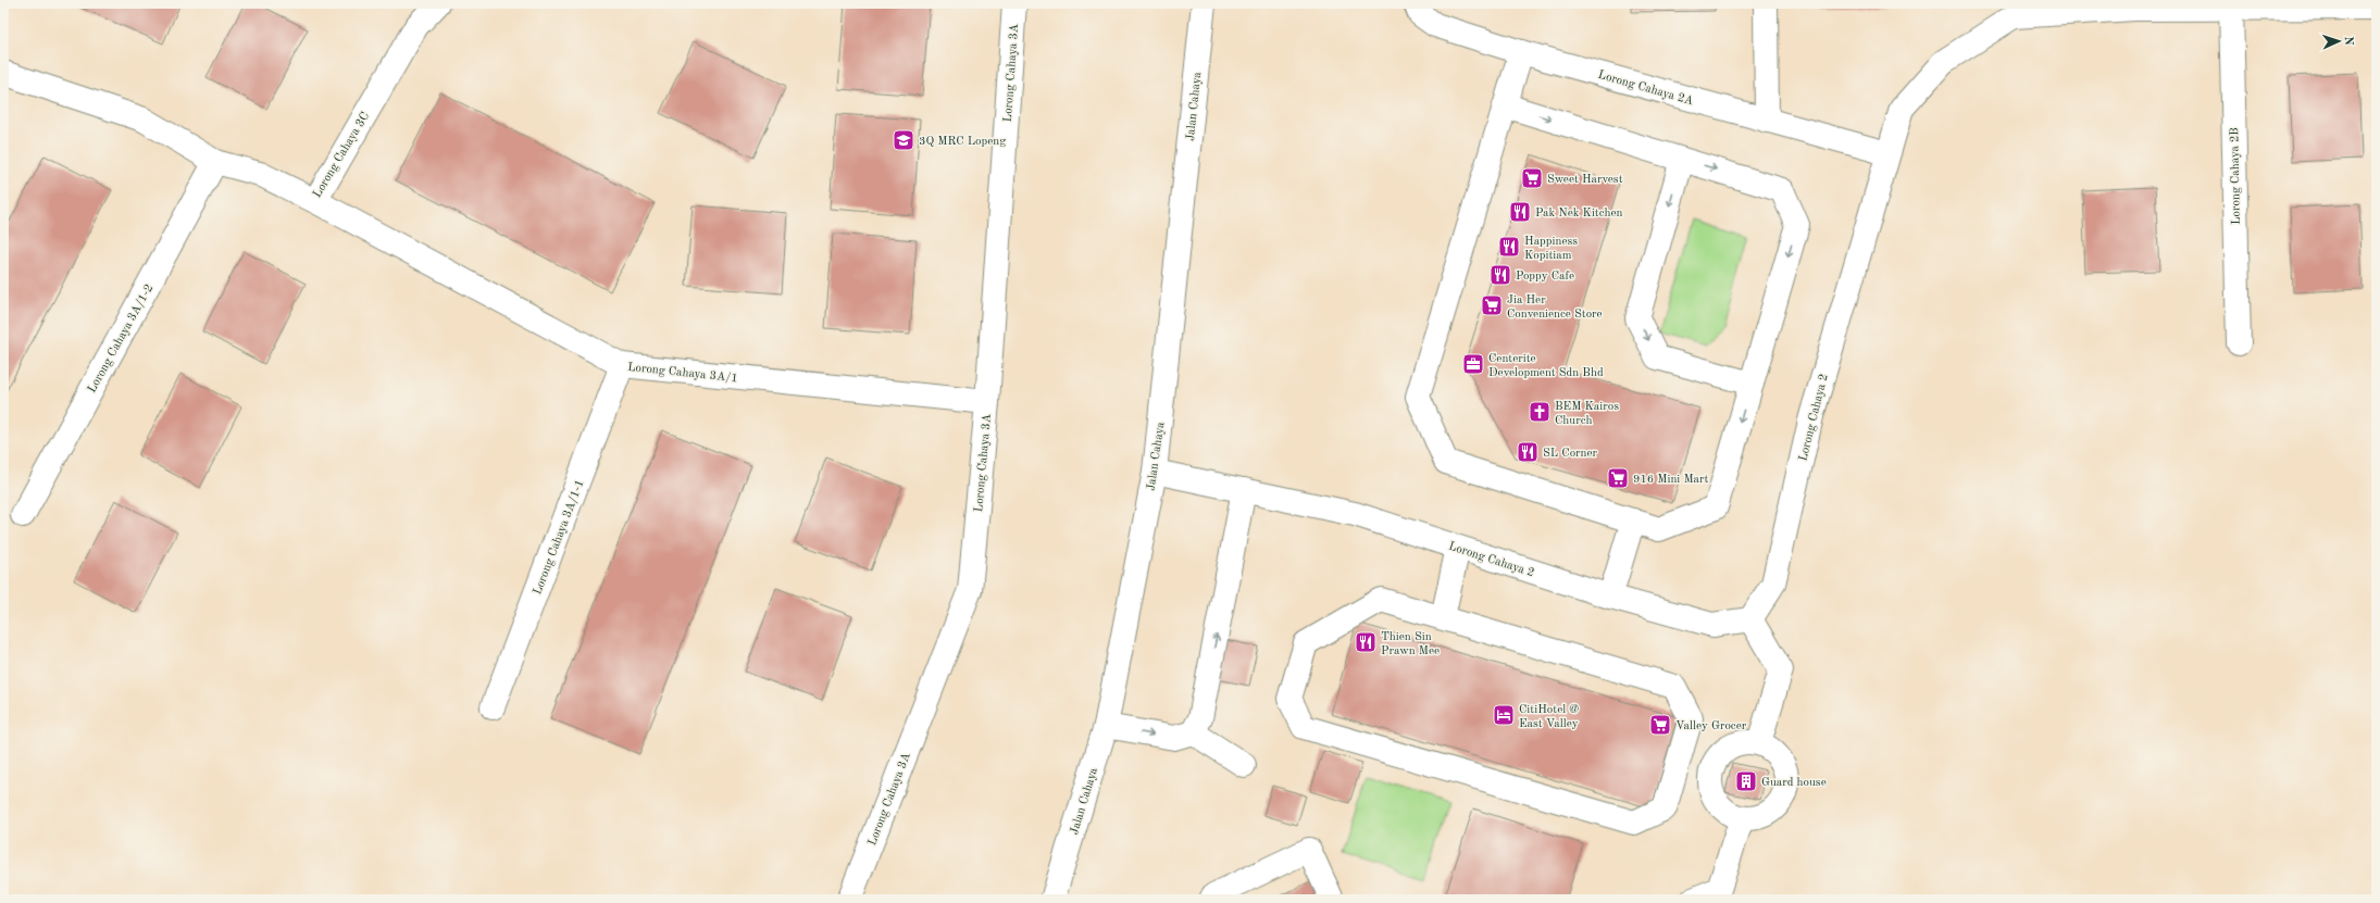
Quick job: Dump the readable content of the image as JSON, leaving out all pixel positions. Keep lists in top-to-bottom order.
{
  "streets": {
    "street": [
      "Lorong Cahaya 3A",
      "Lorong Cahaya 2A",
      "Jalan Cahaya",
      "Lorong Cahaya 3C",
      "Lorong Cahaya 2B",
      "Lorong Cahaya 3A/1-2",
      "Lorong Cahaya 3A/1",
      "Lorong Cahaya 2",
      "Lorong Cahaya 3A/1-1"
    ]
  },
  "crossings": [
    ["Lorong Cahaya 3A", "Lorong Cahaya 3A/1"],
    ["Lorong Cahaya 2A", "Lorong Cahaya 2"],
    ["Jalan Cahaya", "Lorong Cahaya 2"],
    ["Lorong Cahaya 3C", "Lorong Cahaya 3A/1-2"],
    ["Lorong Cahaya 3C", "Lorong Cahaya 3A/1"],
    ["Lorong Cahaya 2B", "Lorong Cahaya 2"],
    ["Lorong Cahaya 3A/1", "Lorong Cahaya 3A/1-1"]
  ],
  "places": {
    "school or university": ["3Q MRC Lopeng"],
    "supermarket": [
      "Sweet Harvest",
      "Jia Her Convenience Store",
      "916 Mini Mart",
      "Valley Grocer"
    ],
    "restaurant": [
      "Pak Nek Kitchen",
      "Happiness Kopitiam",
      "Poppy Cafe",
      "SL Corner",
      "Thien Sin Prawn Mee"
    ],
    "office": ["Centerite Development Sdn Bhd"],
    "church": ["BEM Kairos Church"],
    "hotel": ["CitiHotel @ East Valley"],
    "building": ["Guard house"]
  },
  "north": "right"
}
